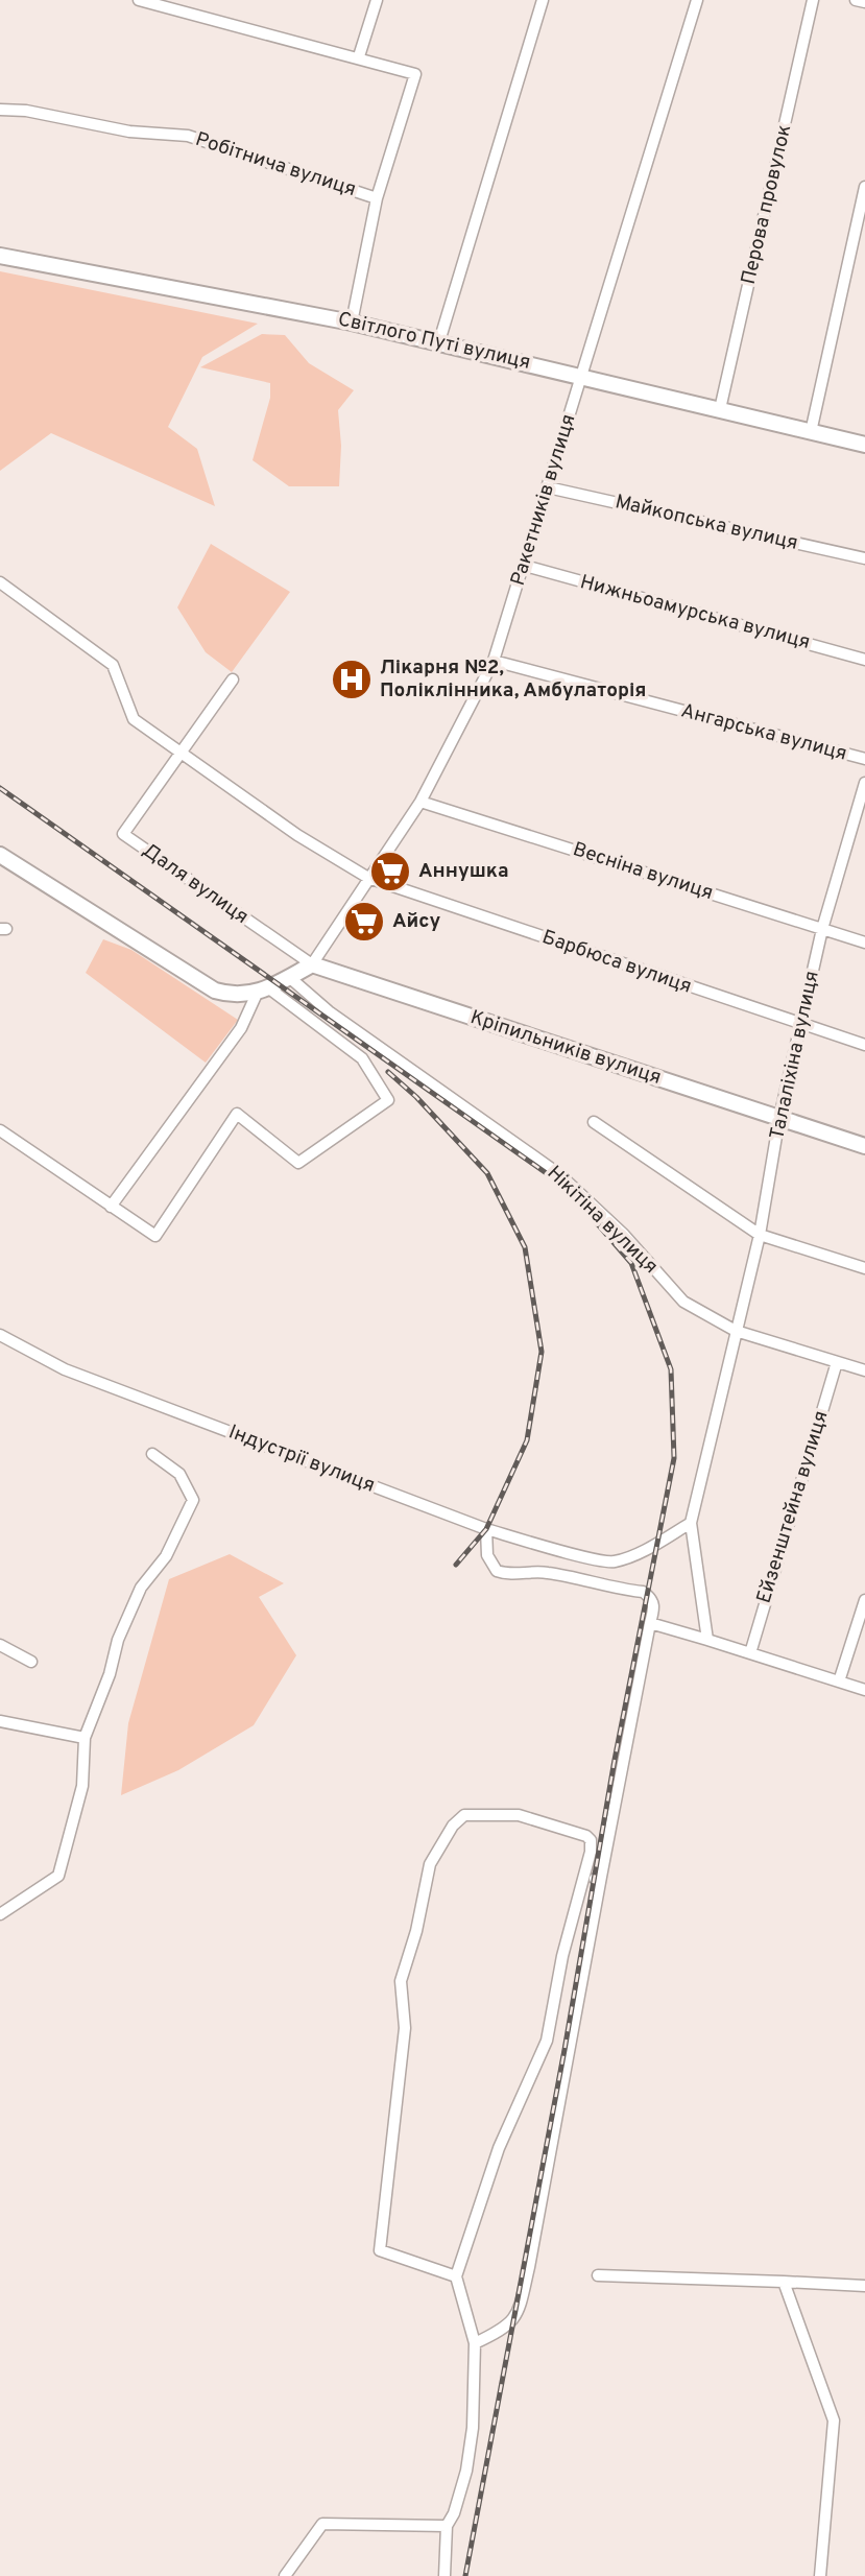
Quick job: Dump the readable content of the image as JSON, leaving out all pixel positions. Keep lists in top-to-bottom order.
{
  "streets": {
    "street": [
      "Робітнича вулиця",
      "Перова провулок",
      "Світлого Путі вулиця",
      "Ракетників вулиця",
      "Майкопська вулиця",
      "Нижньоамурська вулиця",
      "Ангарська вулиця",
      "Весніна вулиця",
      "Даля вулиця",
      "Барбюса вулиця",
      "Кріпильників вулиця",
      "Талаліхіна вулиця",
      "Нікітіна вулиця",
      "Індустрії вулиця",
      "Ейзенштейна вулиця"
    ]
  },
  "crossings": [
    ["Робітнича вулиця", "Світлого Путі вулиця"],
    ["Перова провулок", "Світлого Путі вулиця"],
    ["Світлого Путі вулиця", "Ракетників вулиця"],
    ["Ракетників вулиця", "Майкопська вулиця"],
    ["Ракетників вулиця", "Нижньоамурська вулиця"],
    ["Ракетників вулиця", "Ангарська вулиця"],
    ["Ракетників вулиця", "Весніна вулиця"],
    ["Ракетників вулиця", "Даля вулиця"],
    ["Ракетників вулиця", "Барбюса вулиця"],
    ["Ракетників вулиця", "Кріпильників вулиця"],
    ["Весніна вулиця", "Талаліхіна вулиця"],
    ["Даля вулиця", "Кріпильників вулиця"],
    ["Барбюса вулиця", "Талаліхіна вулиця"],
    ["Кріпильників вулиця", "Талаліхіна вулиця"],
    ["Талаліхіна вулиця", "Нікітіна вулиця"],
    ["Талаліхіна вулиця", "Індустрії вулиця"],
    ["Нікітіна вулиця", "Ейзенштейна вулиця"]
  ],
  "places": {
    "hospital": ["Лікарня №2, Поліклінника, Амбулаторія"],
    "supermarket": ["Аннушка", "Айсу"]
  }
}
